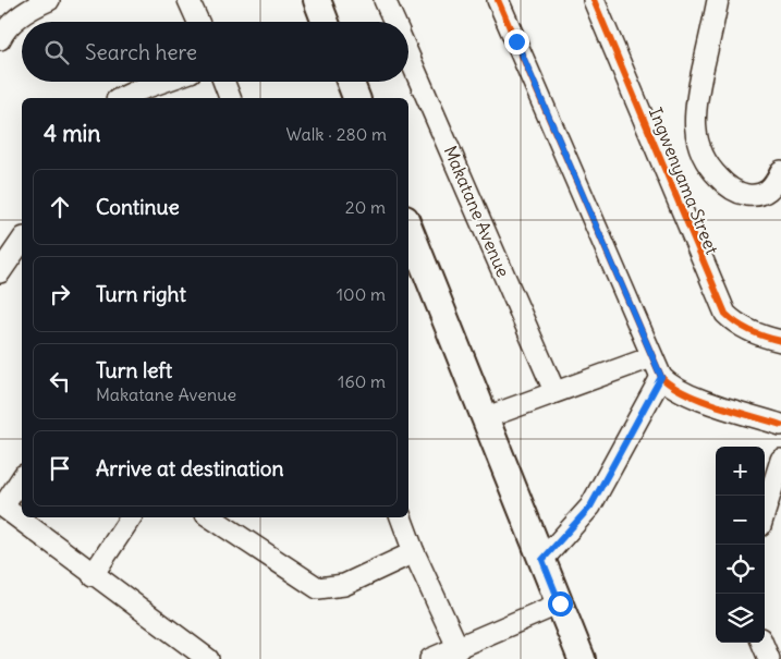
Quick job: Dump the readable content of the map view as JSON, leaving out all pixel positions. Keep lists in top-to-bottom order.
{
  "streets": {
    "street": ["Ingwenyama Street", "Makatane Avenue"]
  },
  "page": {
    "search": "Search here",
    "heading": ["4 min", "Walk · 280 m"],
    "list": [
      ["Continue", "20 m"],
      ["Turn right", "100 m"],
      ["Turn left", "Makatane Avenue", "160 m"],
      "Arrive at destination"
    ],
    "map_buttons": ["+", "−"]
  }
}
